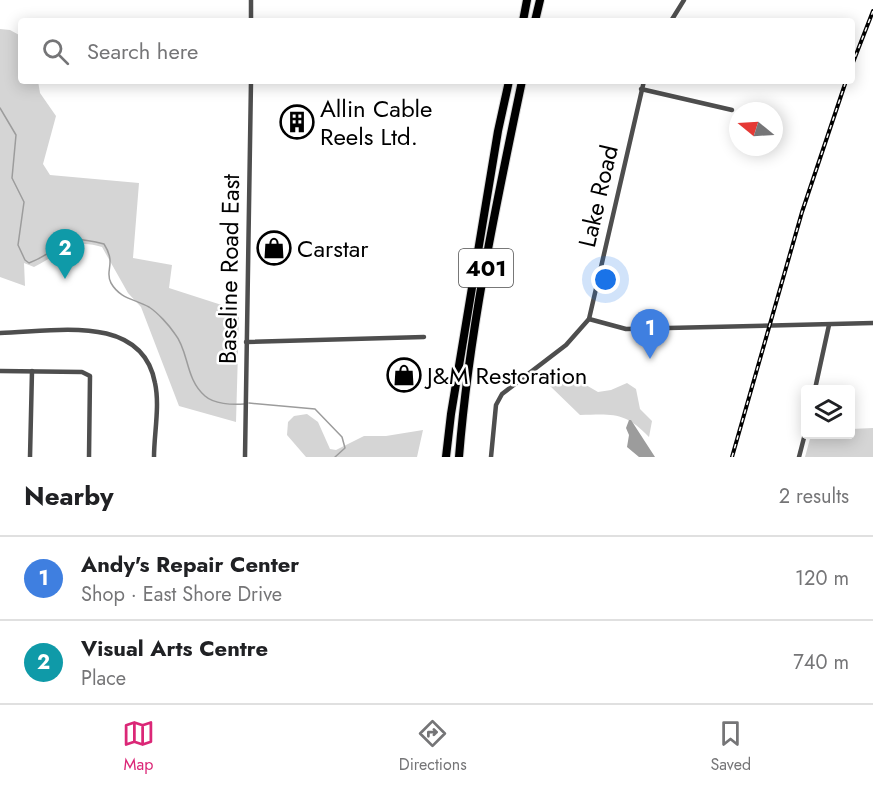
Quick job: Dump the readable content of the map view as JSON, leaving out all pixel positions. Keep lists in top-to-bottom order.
{
  "streets": {
    "highway": ["401"],
    "street": ["Lake Road", "Baseline Road East"]
  },
  "places": {
    "building": ["Allin Cable Reels Ltd."],
    "shop": ["Carstar", "J&M Restoration"]
  },
  "north": "left",
  "page": {
    "search": "Search here",
    "pins": ["2", "1"],
    "heading": ["Nearby", "2 results"],
    "list": [
      {
        "mark": "1",
        "name": "Andy's Repair Center",
        "note": "Shop · East Shore Drive",
        "value": "120 m"
      },
      {
        "mark": "2",
        "name": "Visual Arts Centre",
        "note": "Place",
        "value": "740 m"
      }
    ],
    "nav": ["Map", "Directions", "Saved"]
  }
}
